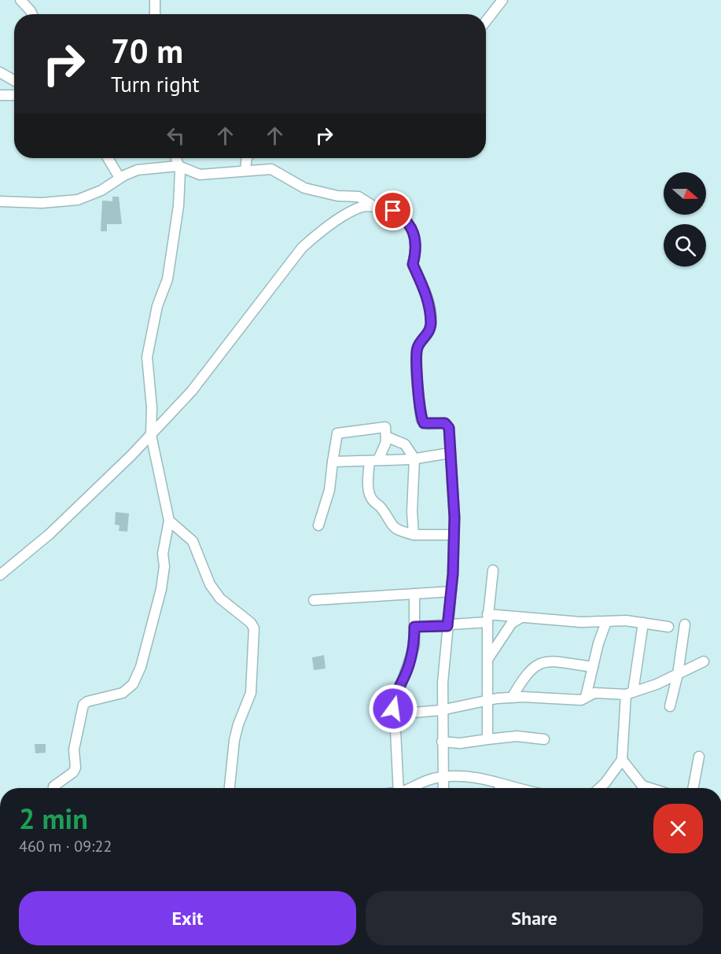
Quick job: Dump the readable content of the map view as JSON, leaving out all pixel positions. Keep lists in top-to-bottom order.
{
  "north": "right",
  "page": {
    "turn": ["70 m", "Turn right"],
    "heading": ["2 min", "460 m · 09:22"],
    "buttons": ["Exit", "Share"]
  }
}
